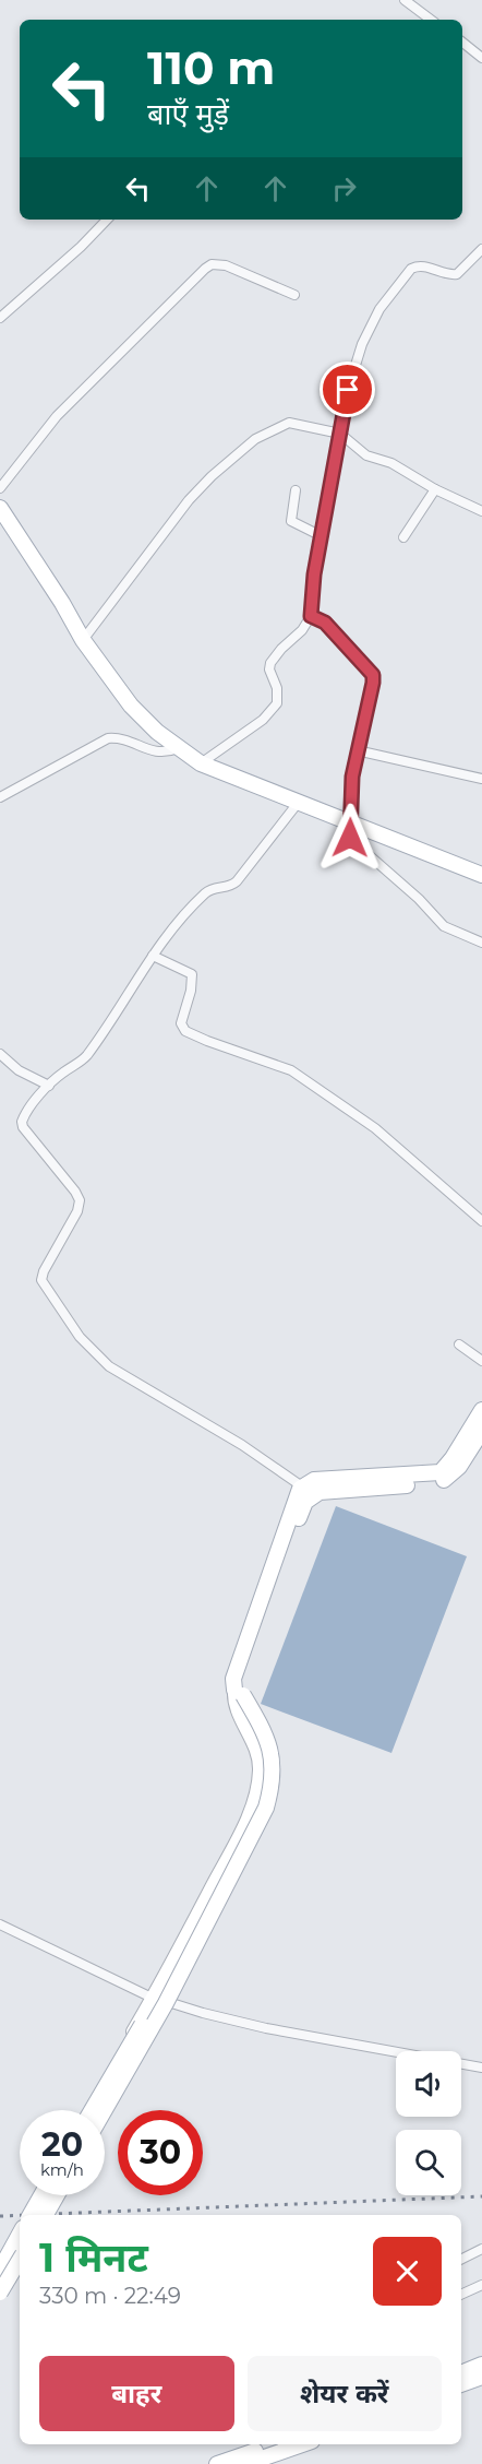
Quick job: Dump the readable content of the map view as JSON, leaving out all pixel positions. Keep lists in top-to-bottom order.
{
  "page": {
    "turn": ["110 m", "बाएँ मुड़ें"],
    "speed": "20 km/h",
    "limit": "30",
    "heading": ["1 मिनट", "330 m · 22:49"],
    "buttons": ["बाहर", "शेयर करें"]
  }
}
